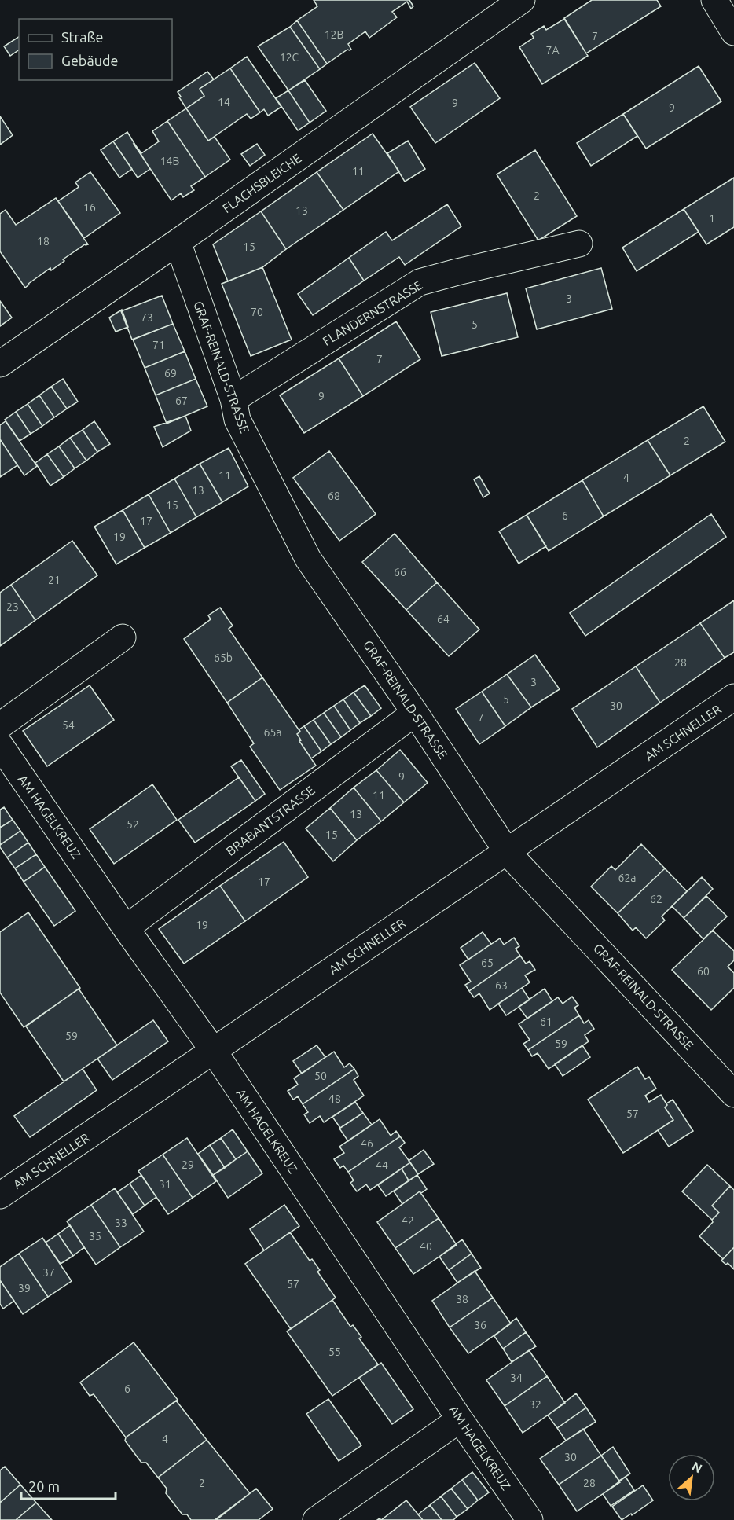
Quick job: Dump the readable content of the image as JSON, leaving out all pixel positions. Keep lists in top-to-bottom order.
{
  "streets": {
    "street": [
      "FLACHSBLEICHE",
      "FLANDERNSTRASSE",
      "GRAF-REINALD-STRASSE",
      "AM SCHNELLER",
      "AM HAGELKREUZ",
      "BRABANTSTRASSE"
    ]
  },
  "crossings": [
    ["FLACHSBLEICHE", "GRAF-REINALD-STRASSE"],
    ["FLANDERNSTRASSE", "GRAF-REINALD-STRASSE"],
    ["GRAF-REINALD-STRASSE", "AM SCHNELLER"],
    ["GRAF-REINALD-STRASSE", "BRABANTSTRASSE"],
    ["AM SCHNELLER", "AM HAGELKREUZ"],
    ["AM HAGELKREUZ", "BRABANTSTRASSE"]
  ],
  "house_numbers": [
    "12B",
    "7",
    "7A",
    "12C",
    "14",
    "9",
    "9",
    "14B",
    "11",
    "2",
    "16",
    "13",
    "1",
    "18",
    "15",
    "3",
    "70",
    "73",
    "5",
    "71",
    "7",
    "69",
    "9",
    "67",
    "2",
    "11",
    "4",
    "13",
    "68",
    "15",
    "6",
    "17",
    "19",
    "66",
    "21",
    "23",
    "64",
    "65b",
    "28",
    "3",
    "5",
    "30",
    "7",
    "54",
    "65a",
    "9",
    "11",
    "13",
    "52",
    "15",
    "62a",
    "17",
    "62",
    "19",
    "65",
    "60",
    "63",
    "61",
    "59",
    "59",
    "50",
    "48",
    "57",
    "46",
    "29",
    "44",
    "31",
    "42",
    "33",
    "35",
    "40",
    "37",
    "57",
    "39",
    "38",
    "36",
    "55",
    "34",
    "6",
    "32",
    "4",
    "30",
    "2",
    "28"
  ],
  "legend": ["Straße", "Gebäude"],
  "scale_bar": "20 m",
  "north": "top right"
}
